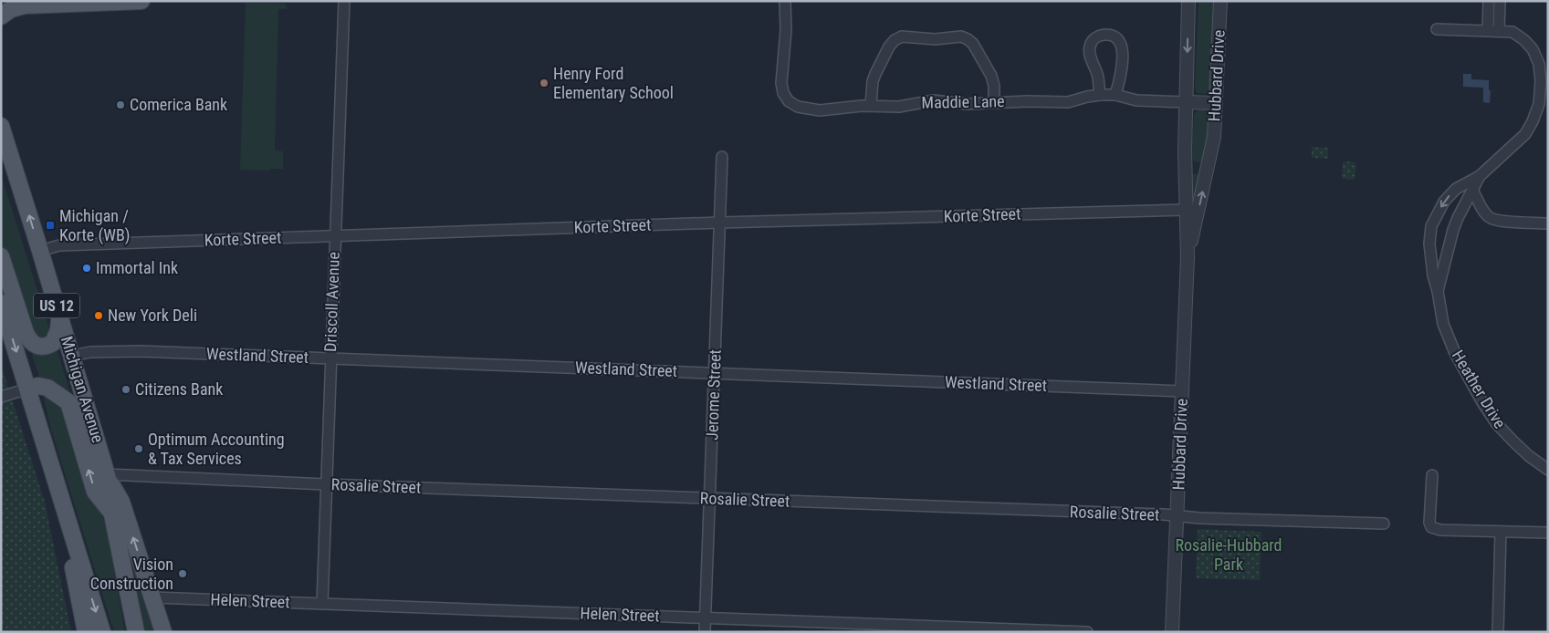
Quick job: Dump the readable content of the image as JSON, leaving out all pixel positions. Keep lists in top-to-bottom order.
{
  "streets": {
    "main road": ["US 12", "Michigan Avenue"],
    "street": [
      "Hubbard Drive",
      "Maddie Lane",
      "Korte Street",
      "Driscoll Avenue",
      "Westland Street",
      "Heather Drive",
      "Jerome Street",
      "Rosalie Street",
      "Helen Street"
    ]
  },
  "crossings": [
    ["Hubbard Drive", "Maddie Lane"],
    ["Hubbard Drive", "Korte Street"],
    ["Hubbard Drive", "Westland Street"],
    ["Hubbard Drive", "Rosalie Street"],
    ["Korte Street", "Driscoll Avenue"],
    ["Korte Street", "Michigan Avenue"],
    ["Korte Street", "Jerome Street"],
    ["Driscoll Avenue", "Westland Street"],
    ["Driscoll Avenue", "Rosalie Street"],
    ["Driscoll Avenue", "Helen Street"],
    ["Westland Street", "Michigan Avenue"],
    ["Westland Street", "Jerome Street"],
    ["Michigan Avenue", "Rosalie Street"],
    ["Jerome Street", "Rosalie Street"],
    ["Jerome Street", "Helen Street"]
  ],
  "parks": ["Rosalie-Hubbard Park"],
  "places": {
    "other": [
      "Henry Ford Elementary School",
      "Comerica Bank",
      "Immortal Ink",
      "New York Deli",
      "Citizens Bank",
      "Optimum Accounting & Tax Services",
      "Vision Construction"
    ],
    "transit": ["Michigan / Korte (WB)"]
  }
}
